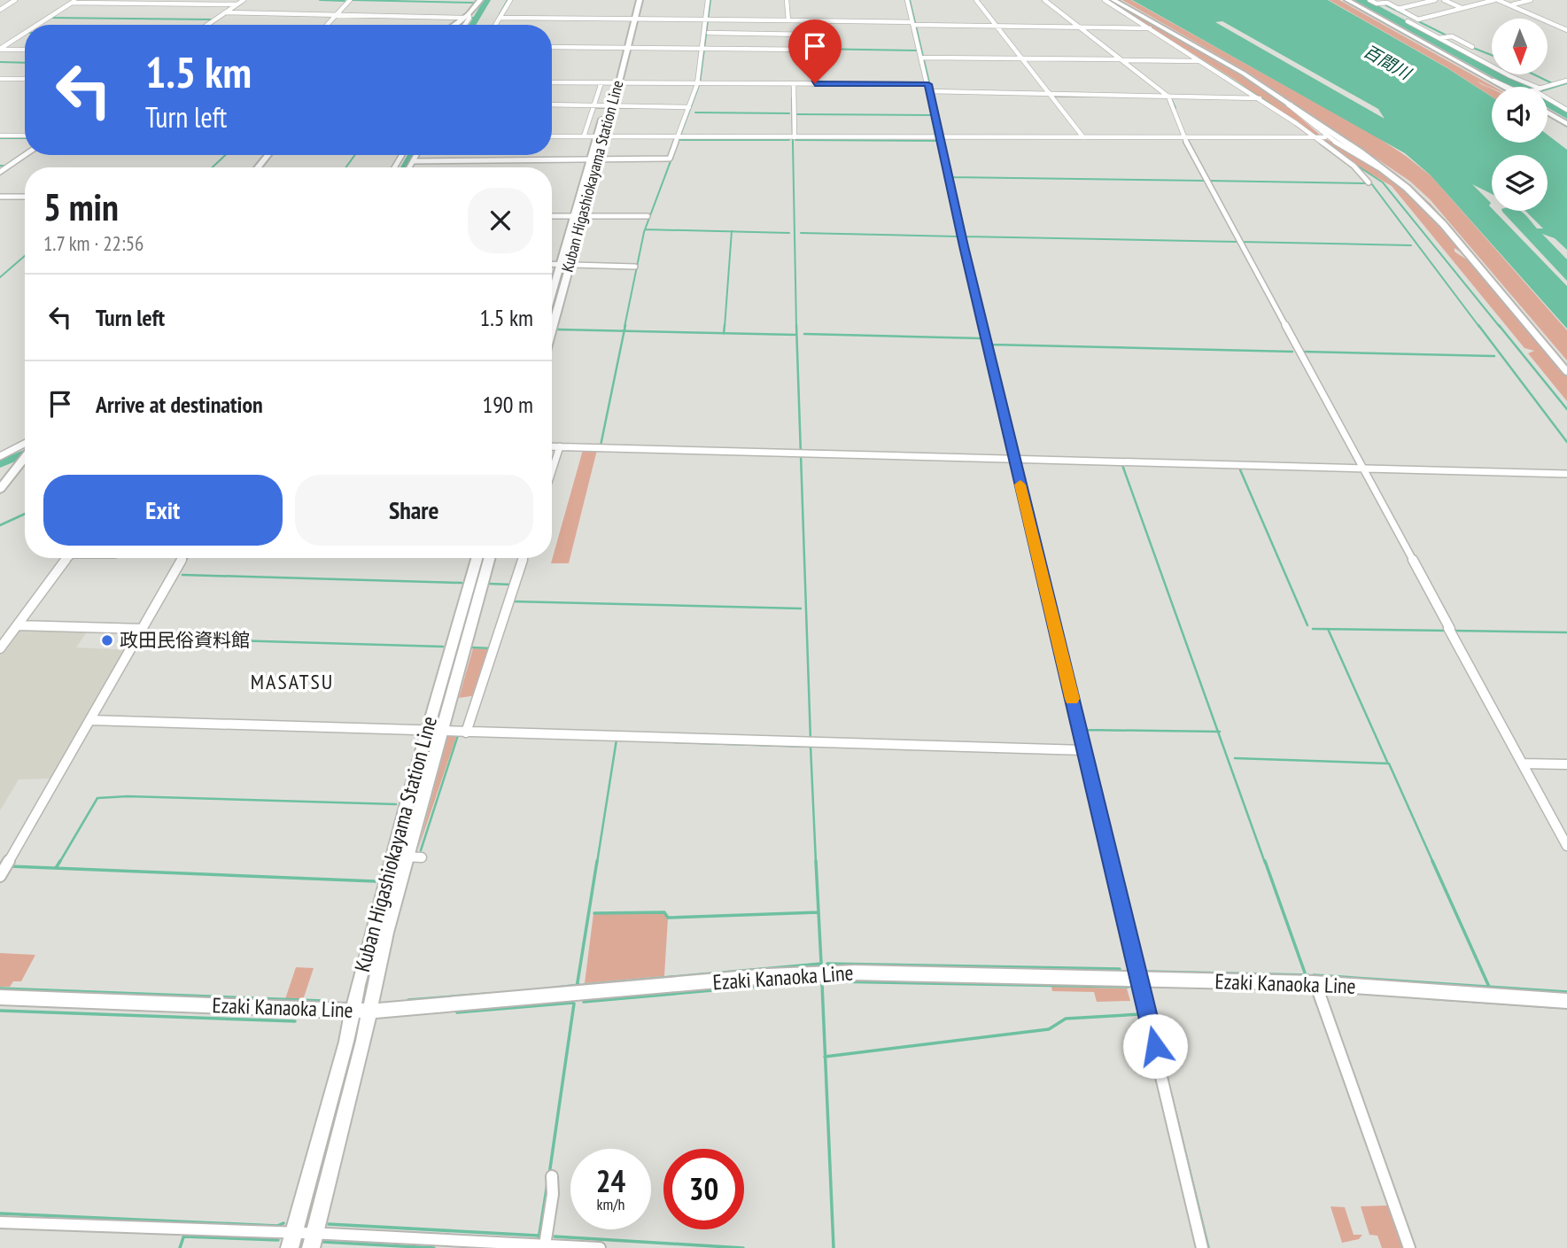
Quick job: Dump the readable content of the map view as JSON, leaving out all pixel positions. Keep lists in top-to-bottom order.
{
  "streets": {
    "main road": ["Kuban Higashiokayama Station Line", "Ezaki Kanaoka Line"]
  },
  "crossings": [
    ["Kuban Higashiokayama Station Line", "Ezaki Kanaoka Line"]
  ],
  "districts": ["MASATSU"],
  "water": ["百間川"],
  "places": ["政田民俗資料館"],
  "north": "bottom",
  "page": {
    "turn": ["1.5 km", "Turn left"],
    "heading": ["5 min", "1.7 km · 22:56"],
    "list": [
      {
        "name": "Turn left",
        "value": "1.5 km"
      },
      {
        "name": "Arrive at destination",
        "value": "190 m"
      }
    ],
    "buttons": ["Exit", "Share"],
    "speed": "24 km/h",
    "limit": "30"
  }
}
